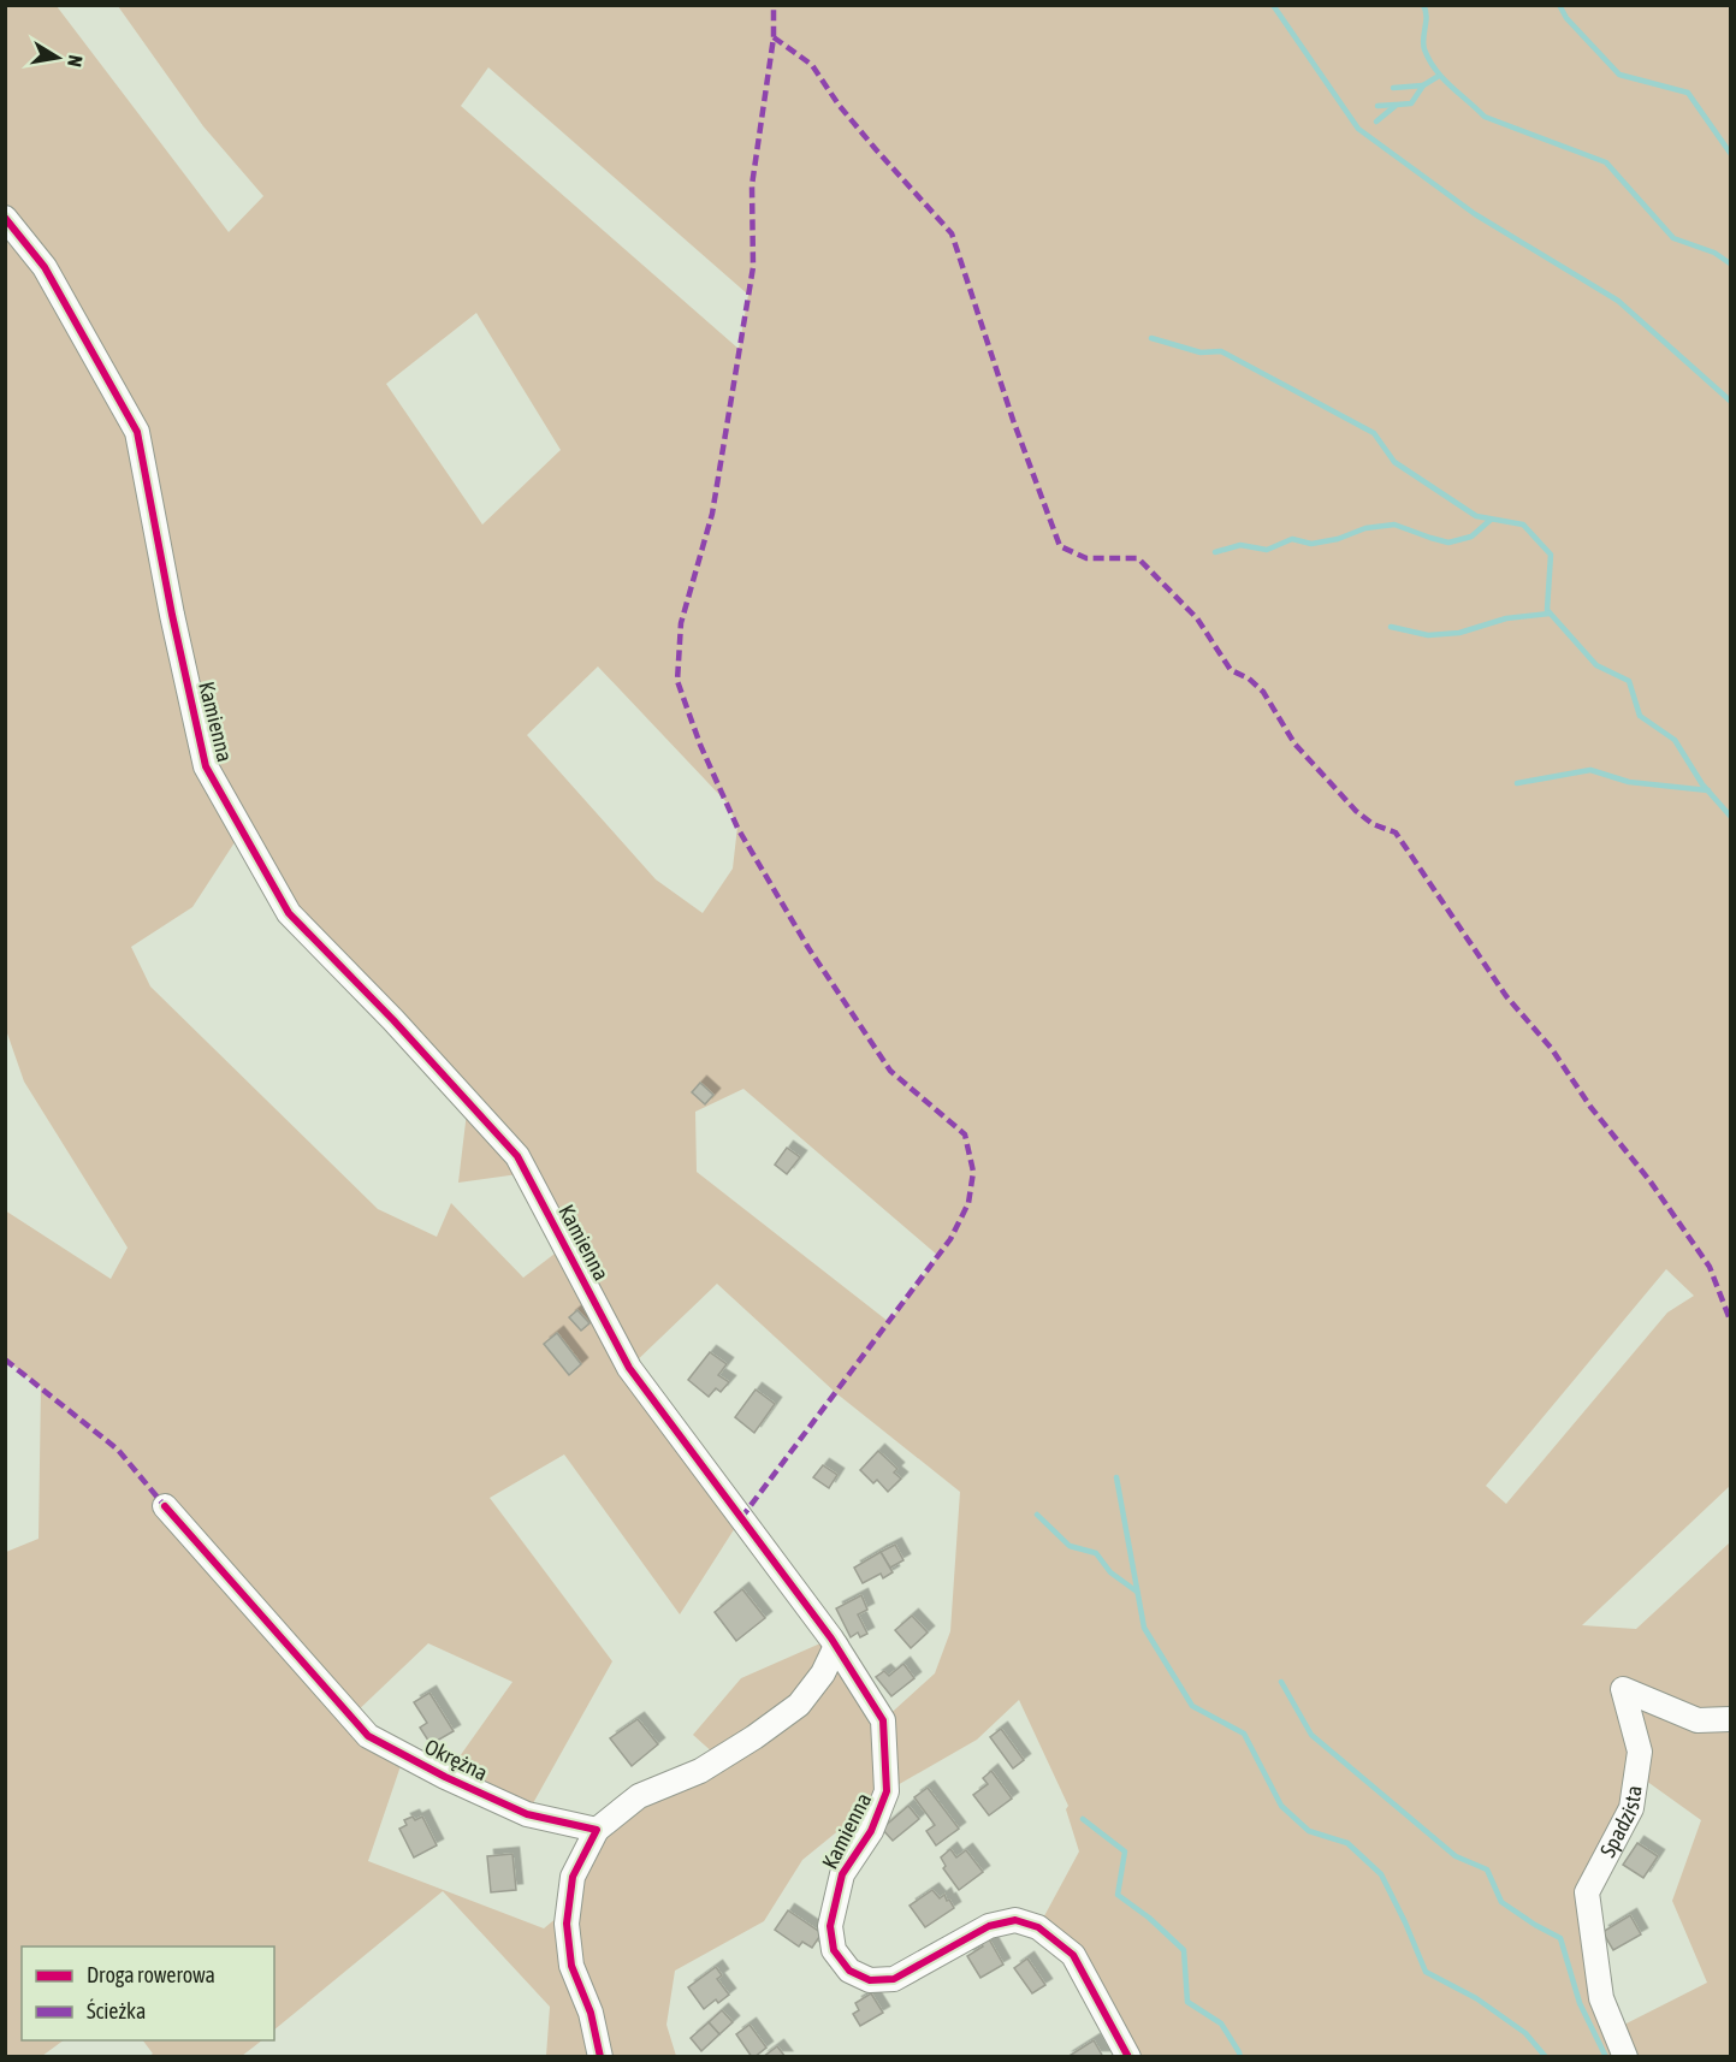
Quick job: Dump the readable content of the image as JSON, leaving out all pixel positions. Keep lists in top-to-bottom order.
{
  "streets": {
    "street": ["Kamienna", "Okrężna", "Spadzista"]
  },
  "legend": ["Droga rowerowa", "Ścieżka"],
  "north": "right"
}
